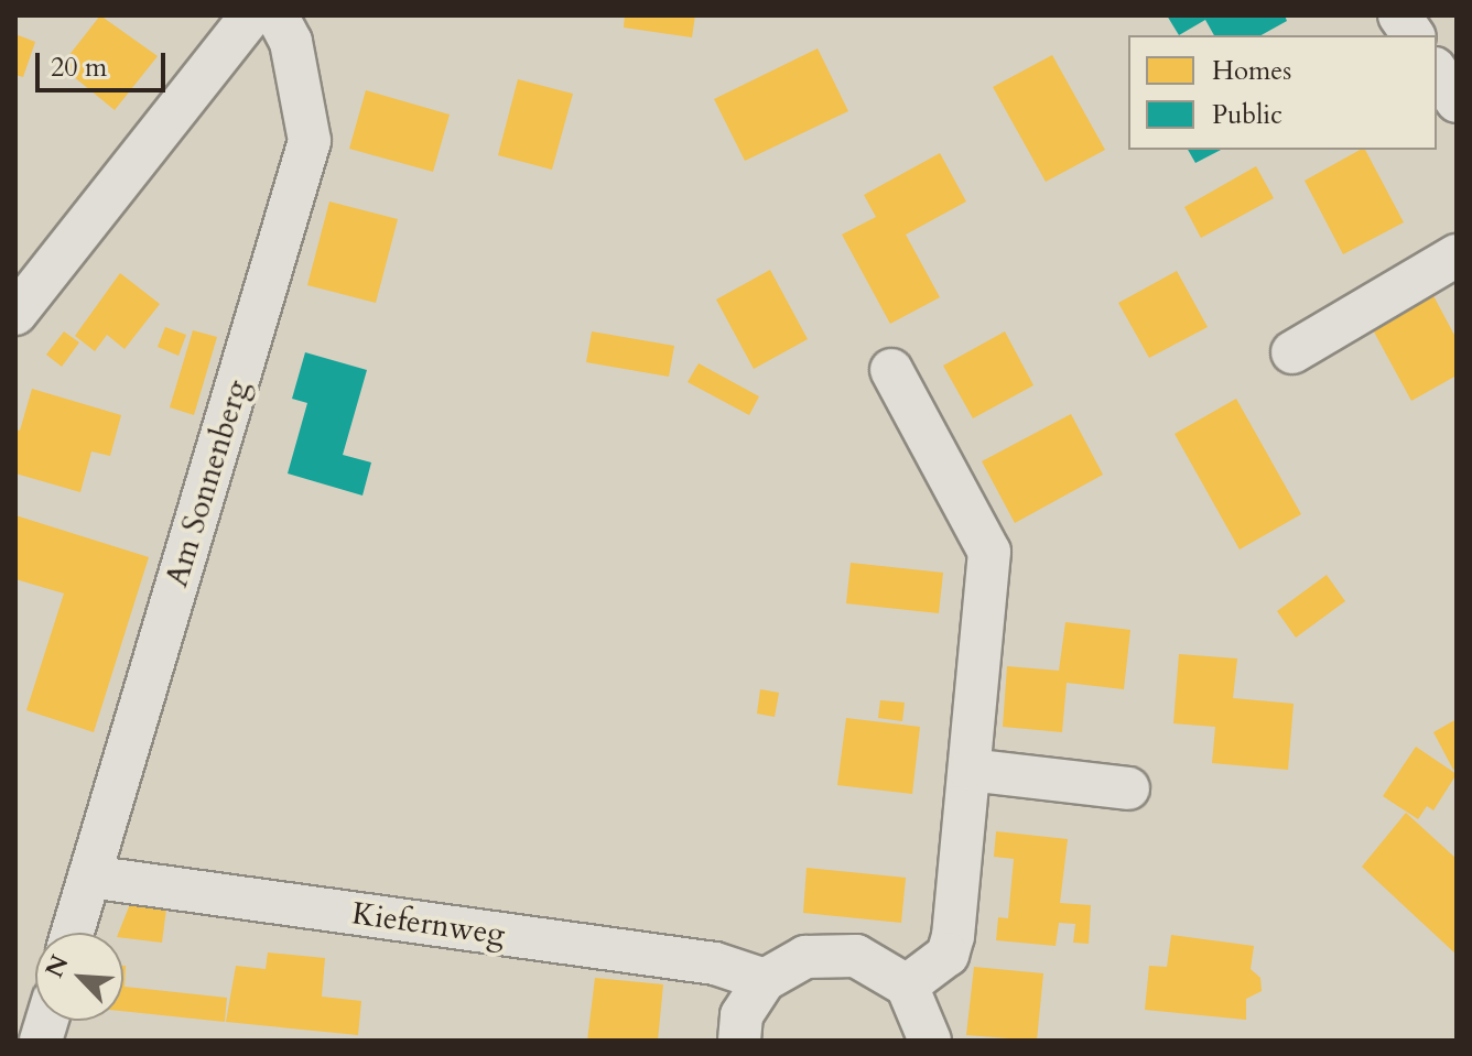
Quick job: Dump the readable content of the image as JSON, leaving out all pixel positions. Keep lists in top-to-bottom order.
{
  "streets": {
    "street": ["Am Sonnenberg", "Kiefernweg"]
  },
  "crossings": [
    ["Am Sonnenberg", "Kiefernweg"]
  ],
  "legend": ["Homes", "Public"],
  "scale_bar": "20 m",
  "north": "top left"
}
